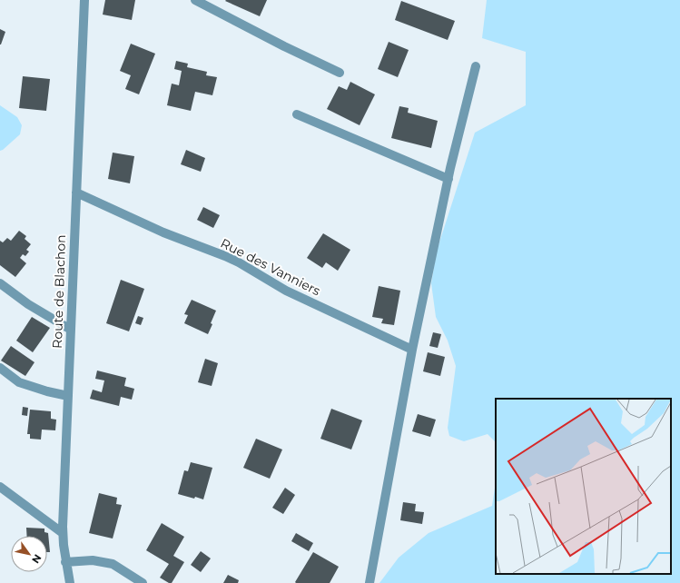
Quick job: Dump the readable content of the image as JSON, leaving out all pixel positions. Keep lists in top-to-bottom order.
{
  "streets": {
    "street": ["Rue des Vanniers", "Route de Blachon"]
  },
  "crossings": [
    ["Rue des Vanniers", "Route de Blachon"]
  ],
  "north": "bottom right"
}
